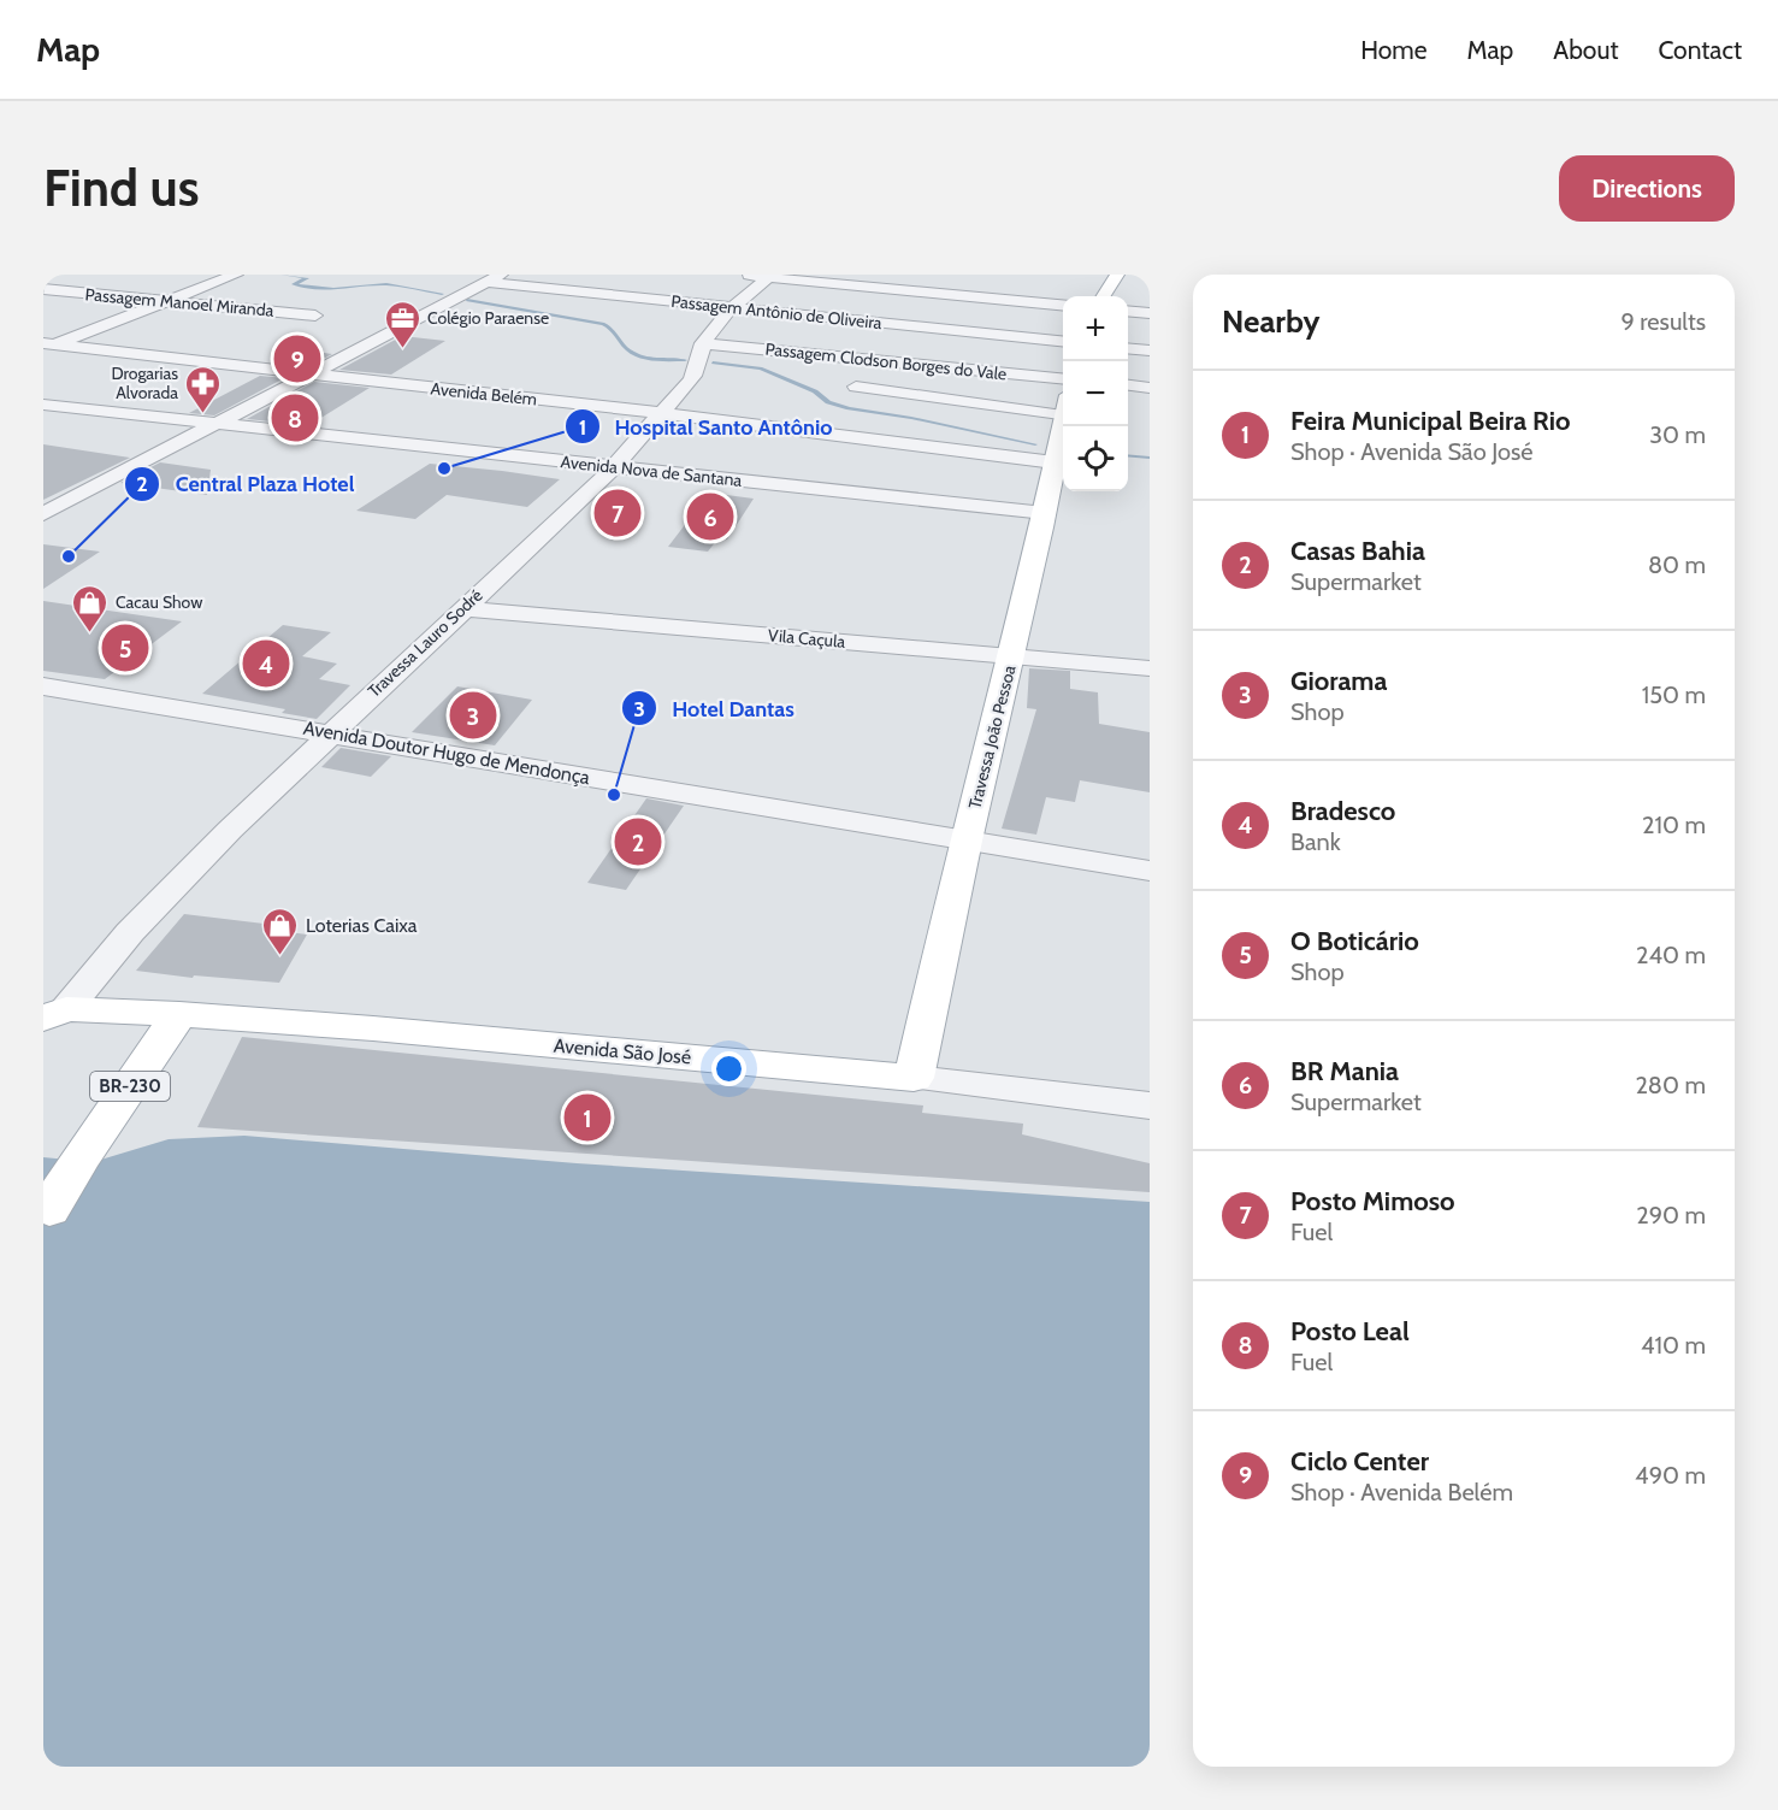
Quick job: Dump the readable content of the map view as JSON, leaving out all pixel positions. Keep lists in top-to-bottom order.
{
  "streets": {
    "main road": ["Travessa João Pessoa", "Avenida São José", "BR-230"],
    "street": [
      "Passagem Manoel Miranda",
      "Passagem Antônio de Oliveira",
      "Passagem Clodson Borges do Vale",
      "Avenida Belém",
      "Avenida Nova de Santana",
      "Vila Caçula",
      "Travessa Lauro Sodré",
      "Avenida Doutor Hugo de Mendonça"
    ]
  },
  "crossings": [
    ["Passagem Antônio de Oliveira", "Travessa Lauro Sodré"],
    ["Passagem Clodson Borges do Vale", "Travessa Lauro Sodré"],
    ["Avenida Belém", "Travessa Lauro Sodré"],
    ["Avenida Belém", "Travessa João Pessoa"],
    ["Avenida Nova de Santana", "Travessa Lauro Sodré"],
    ["Avenida Nova de Santana", "Travessa João Pessoa"],
    ["Vila Caçula", "Travessa Lauro Sodré"],
    ["Vila Caçula", "Travessa João Pessoa"],
    ["Travessa Lauro Sodré", "Avenida Doutor Hugo de Mendonça"],
    ["Travessa Lauro Sodré", "Avenida São José"],
    ["Travessa João Pessoa", "Avenida Doutor Hugo de Mendonça"],
    ["Travessa João Pessoa", "Avenida São José"],
    ["Avenida São José", "BR-230"]
  ],
  "places": {
    "office": ["Colégio Paraense"],
    "pharmacy": ["Drogarias Alvorada"],
    "other": ["Hospital Santo Antônio", "Central Plaza Hotel", "Hotel Dantas"],
    "shop": ["Cacau Show", "Loterias Caixa"]
  },
  "page": {
    "header": "Map",
    "nav": [
      "Home",
      "Map",
      "About",
      "Contact"
    ],
    "buttons": "Directions",
    "title": "Find us",
    "heading": ["Nearby", "9 results"],
    "map_buttons": ["+", "−"],
    "pins": [
      "9",
      "8",
      "7",
      "6",
      "5",
      "4",
      "3",
      "2",
      "1"
    ],
    "list": [
      {
        "mark": "1",
        "name": "Feira Municipal Beira Rio",
        "note": "Shop · Avenida São José",
        "value": "30 m"
      },
      {
        "mark": "2",
        "name": "Casas Bahia",
        "note": "Supermarket",
        "value": "80 m"
      },
      {
        "mark": "3",
        "name": "Giorama",
        "note": "Shop",
        "value": "150 m"
      },
      {
        "mark": "4",
        "name": "Bradesco",
        "note": "Bank",
        "value": "210 m"
      },
      {
        "mark": "5",
        "name": "O Boticário",
        "note": "Shop",
        "value": "240 m"
      },
      {
        "mark": "6",
        "name": "BR Mania",
        "note": "Supermarket",
        "value": "280 m"
      },
      {
        "mark": "7",
        "name": "Posto Mimoso",
        "note": "Fuel",
        "value": "290 m"
      },
      {
        "mark": "8",
        "name": "Posto Leal",
        "note": "Fuel",
        "value": "410 m"
      },
      {
        "mark": "9",
        "name": "Ciclo Center",
        "note": "Shop · Avenida Belém",
        "value": "490 m"
      }
    ]
  }
}
